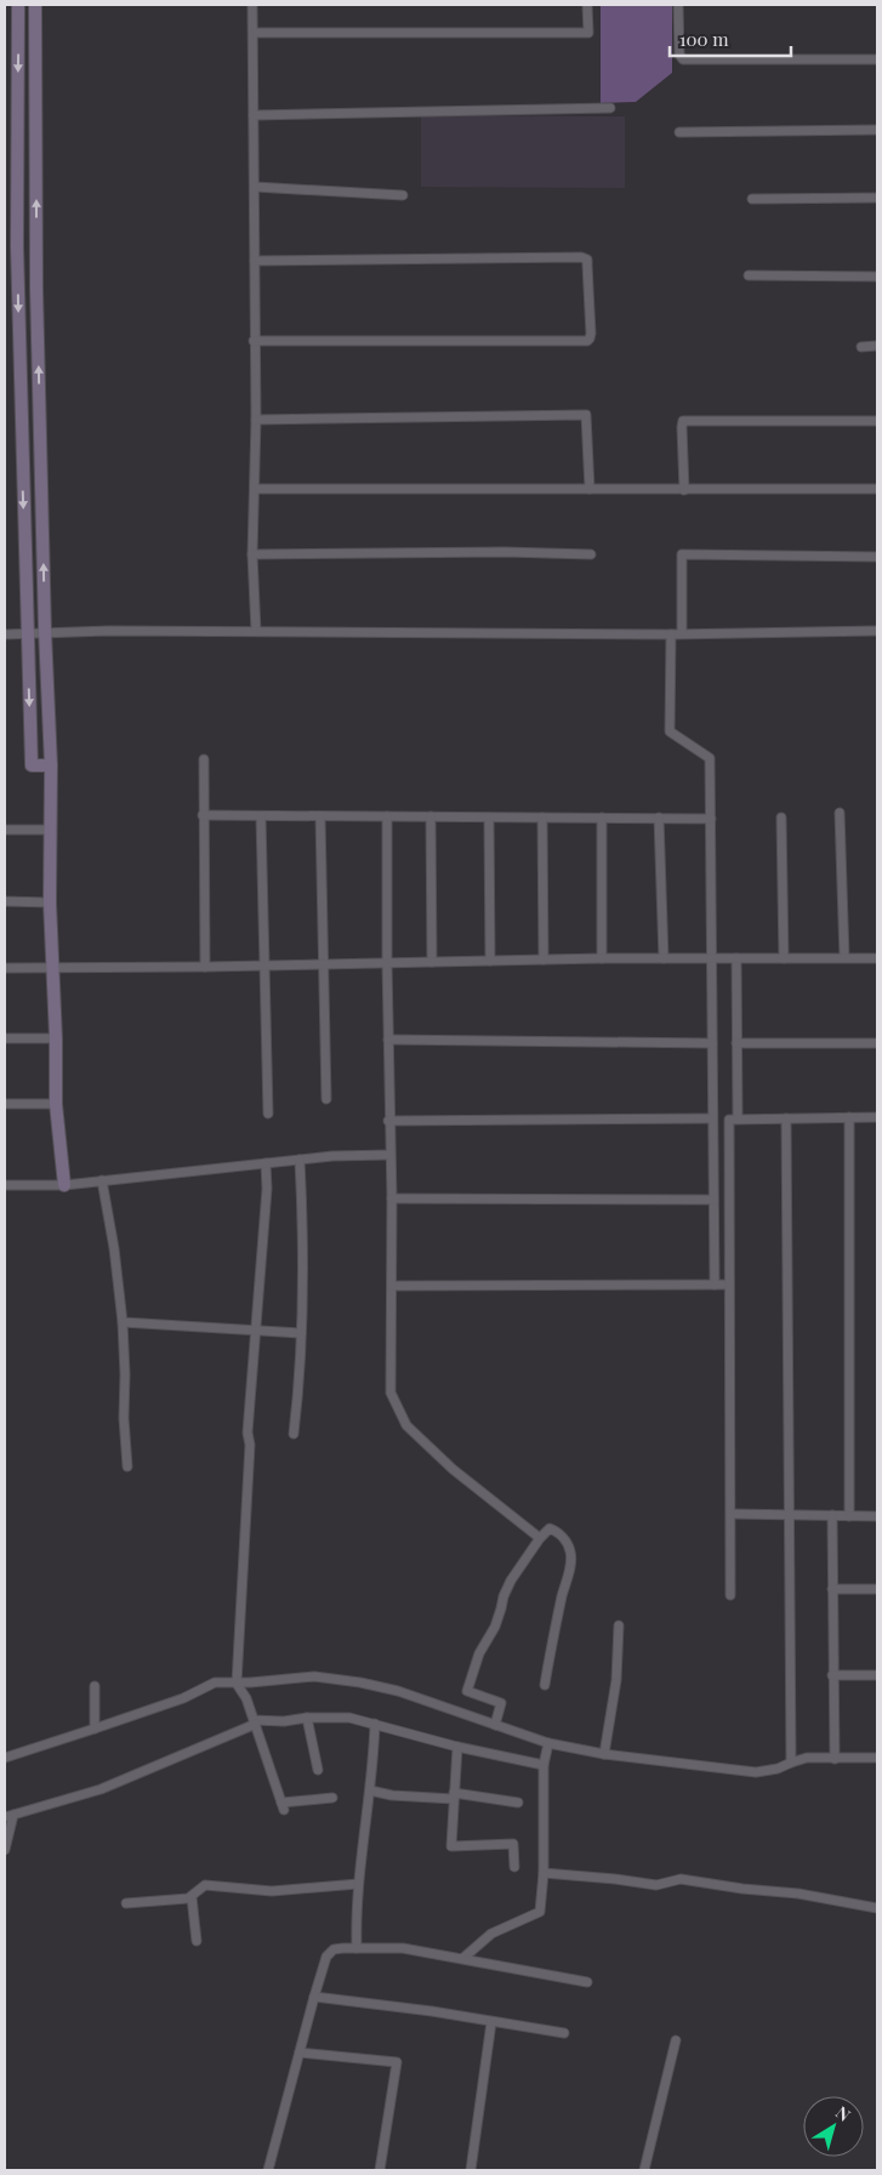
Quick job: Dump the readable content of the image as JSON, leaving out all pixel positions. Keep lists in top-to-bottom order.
{
  "scale_bar": "100 m",
  "north": "top right"
}
